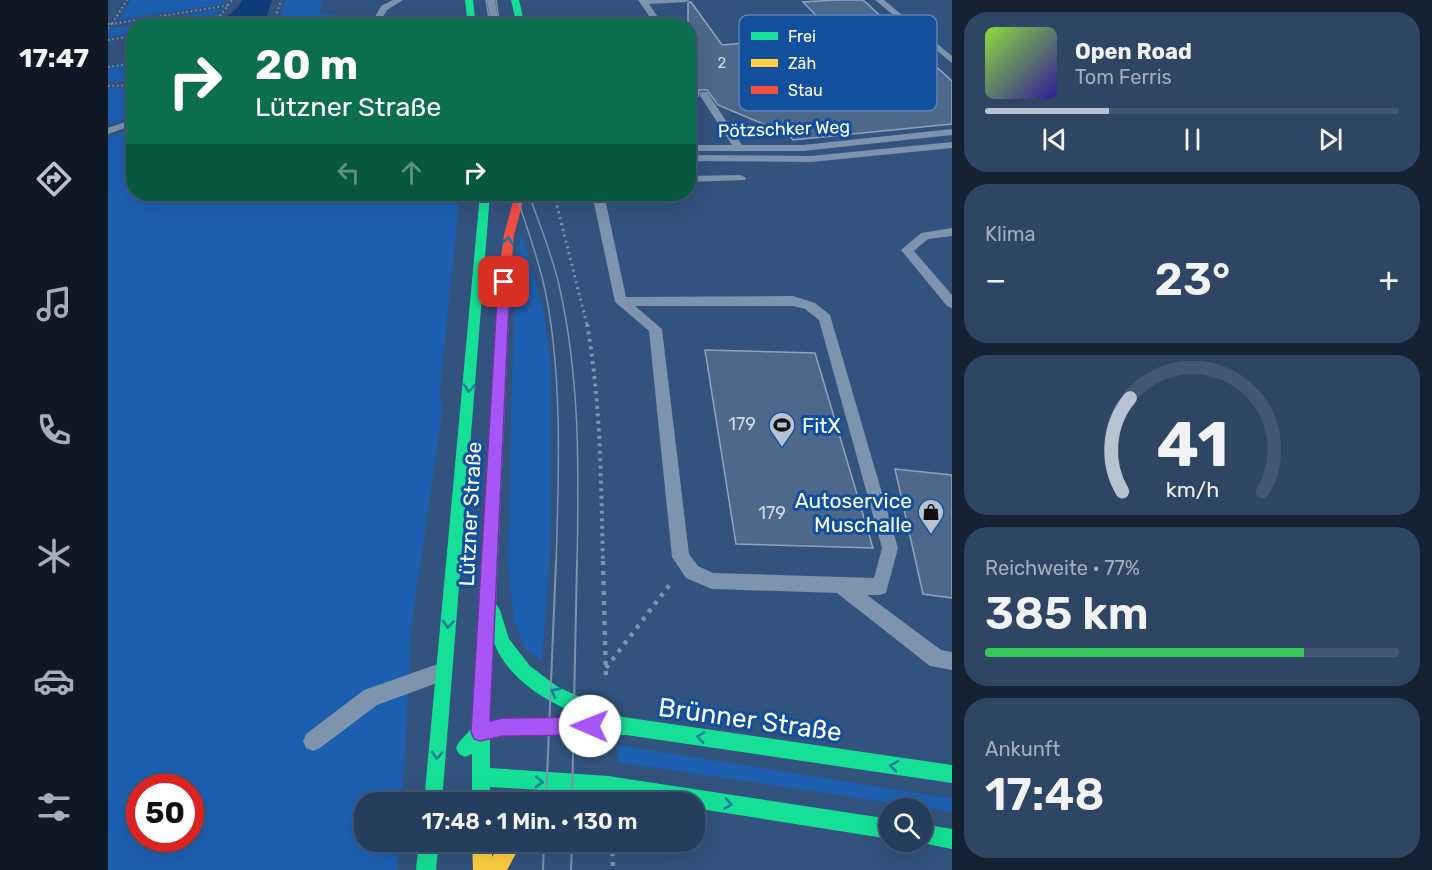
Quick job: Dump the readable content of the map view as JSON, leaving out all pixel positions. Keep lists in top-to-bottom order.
{
  "streets": {
    "main road": ["Lützner Straße", "Brünner Straße"],
    "lane": ["Pötzschker Weg"]
  },
  "crossings": [
    ["Lützner Straße", "Brünner Straße"]
  ],
  "places": {
    "sports": ["FitX"],
    "shop": ["Autoservice Muschalle"]
  },
  "house_numbers": ["2", "179", "179"],
  "legend": ["Frei", "Zäh", "Stau"],
  "page": {
    "tabs": "17:47",
    "turn": ["20 m", "Lützner Straße"],
    "song": ["Open Road", "Tom Ferris"],
    "tile": [
      "Klima",
      ["Reichweite · 77%", "385 km"],
      ["Ankunft", "17:48"]
    ],
    "heat": ["−", "23°", "+"],
    "limit": "50",
    "trip": "17:48 · 1 Min. · 130 m",
    "gauge": ["41", "km/h"]
  }
}
